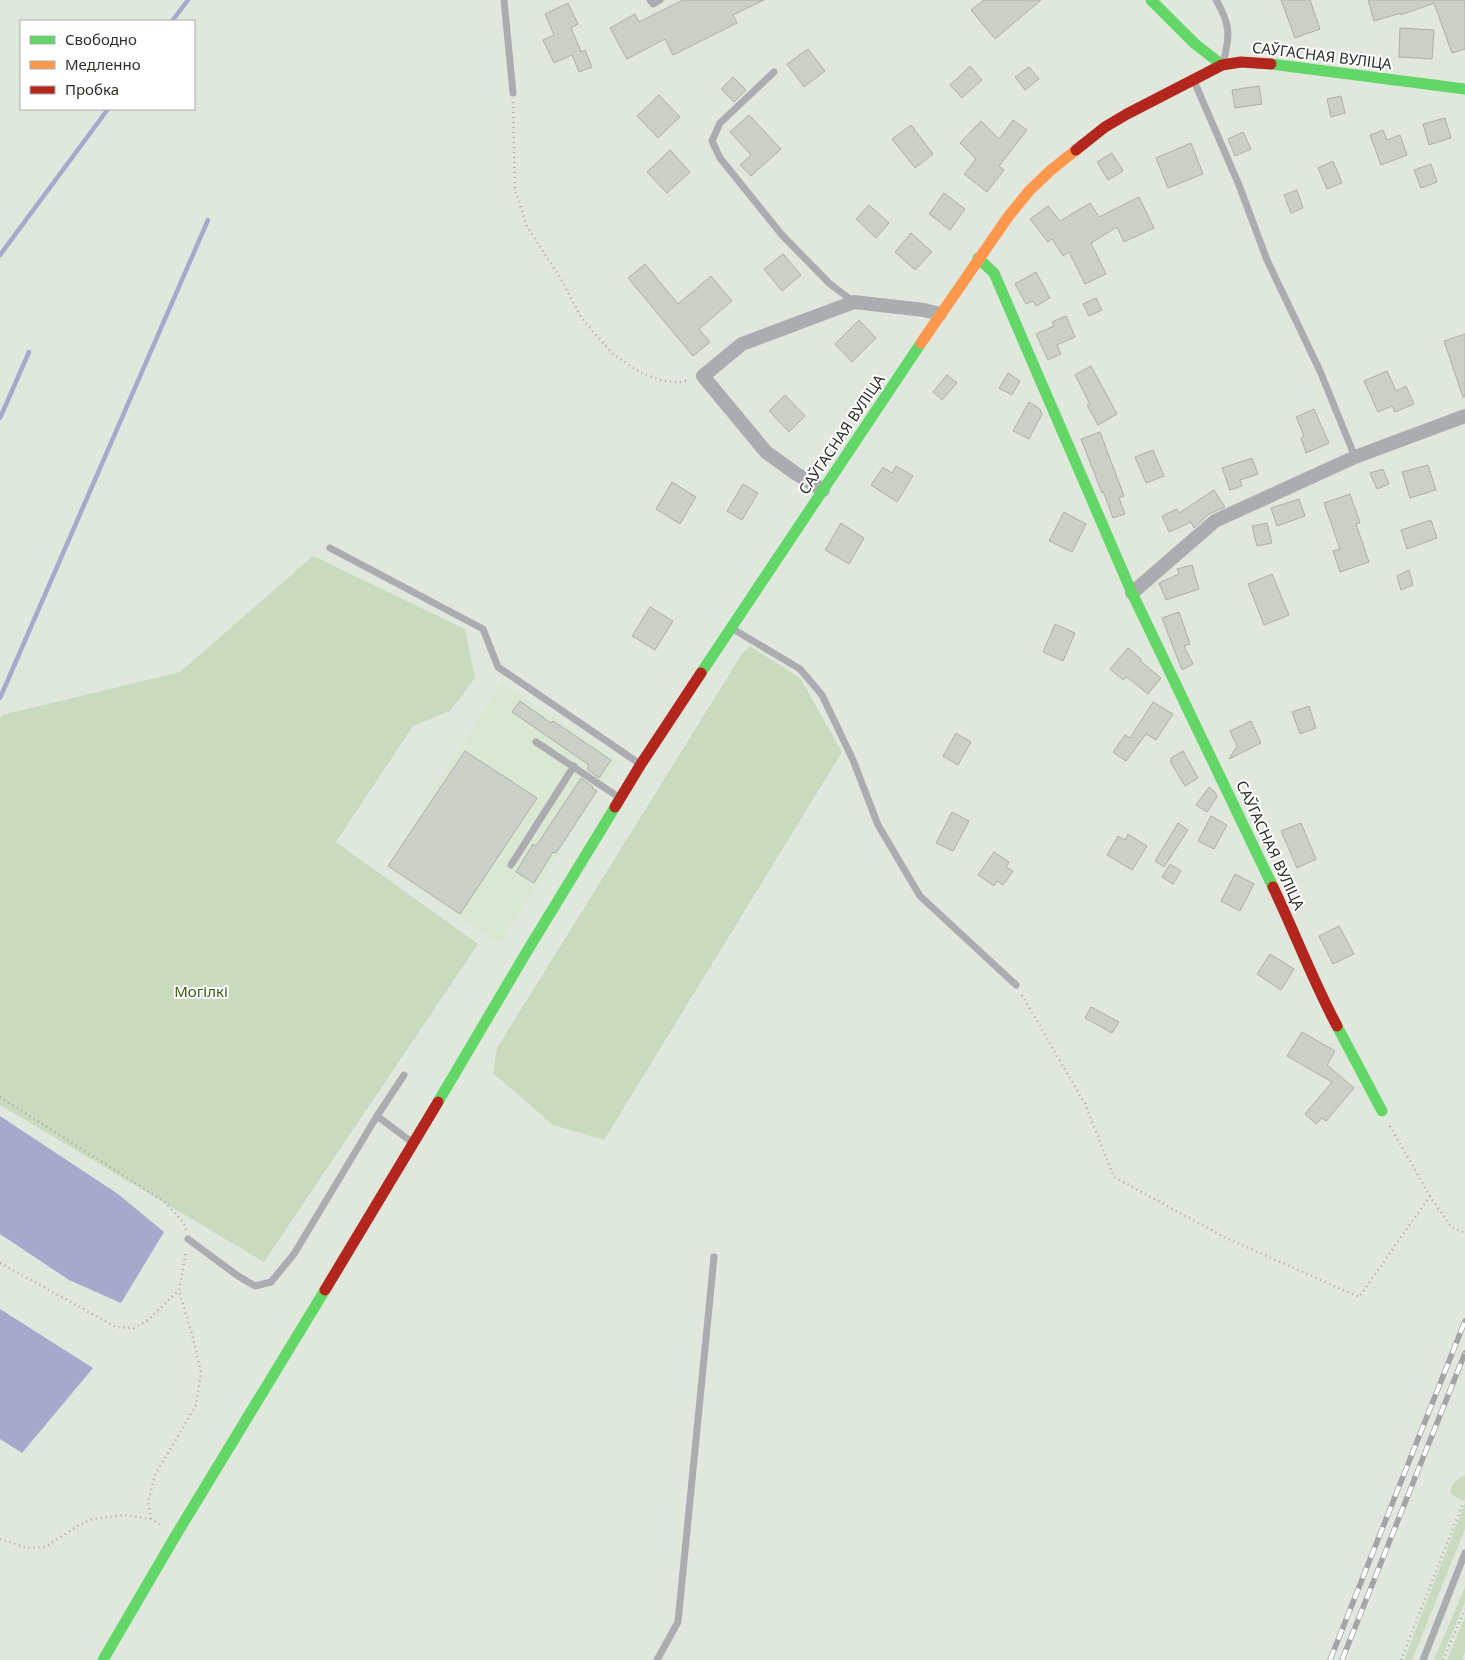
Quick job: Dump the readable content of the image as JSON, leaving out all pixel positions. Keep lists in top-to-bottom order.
{
  "streets": {
    "main road": ["САЎГАСНАЯ ВУЛІЦА"]
  },
  "parks": ["Могілкі"],
  "legend": ["Свободно", "Медленно", "Пробка"]
}
